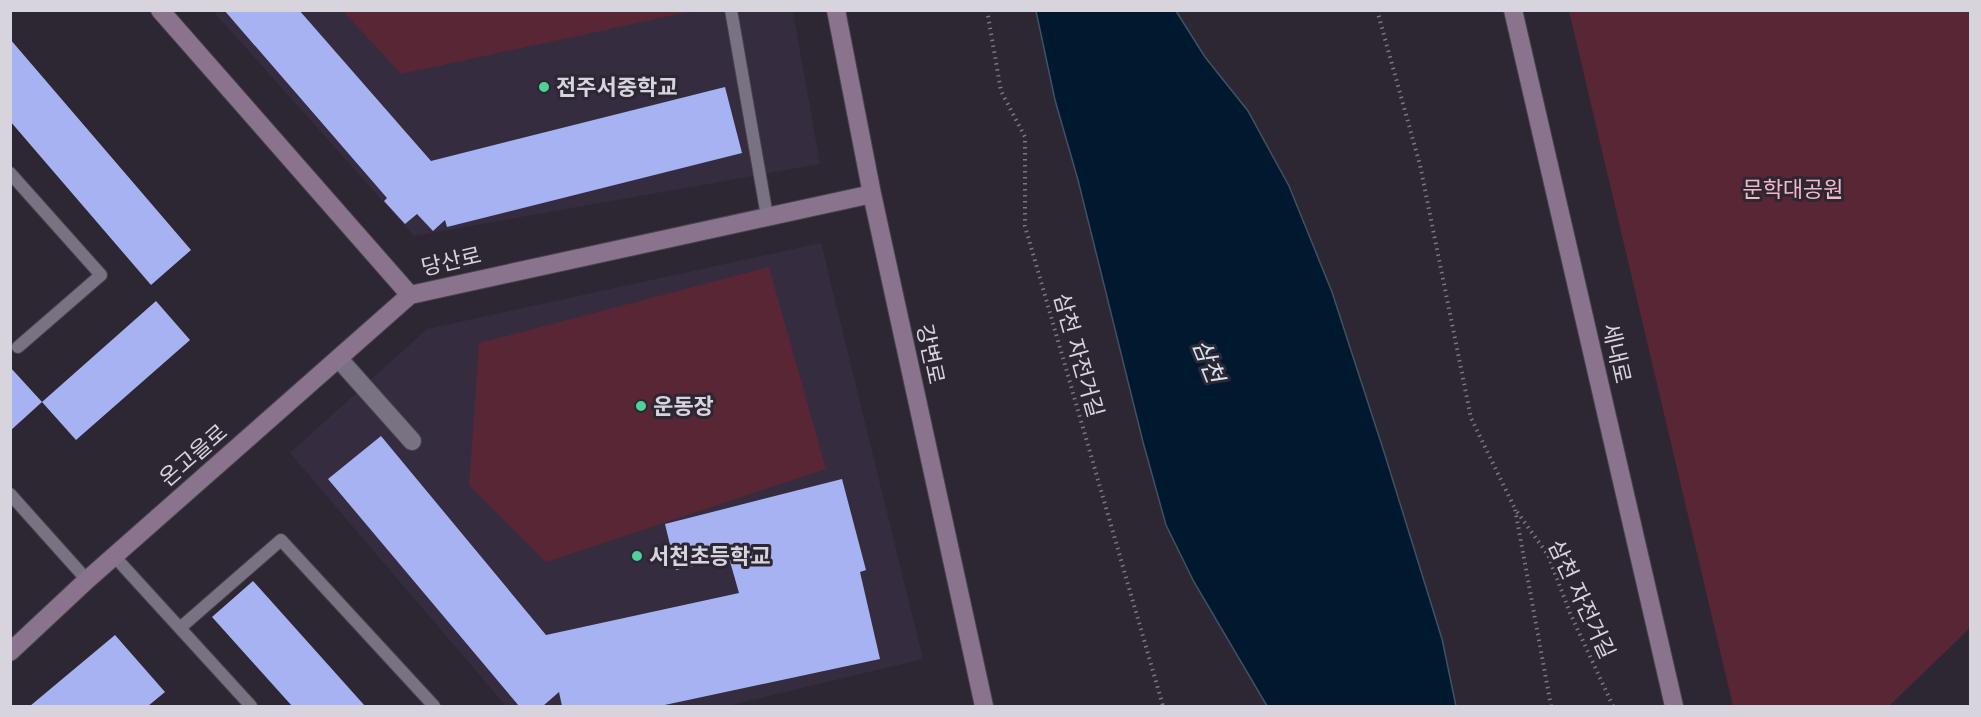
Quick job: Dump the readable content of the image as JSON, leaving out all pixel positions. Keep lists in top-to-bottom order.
{
  "streets": {
    "street": [
      "당산로",
      "세내로",
      "강변로",
      "온고을로"
    ],
    "path": ["삼천 자전거길"]
  },
  "crossings": [
    ["당산로", "강변로"],
    ["당산로", "온고을로"]
  ],
  "water": ["삼천"],
  "parks": ["문학대공원"],
  "places": ["전주서중학교", "운동장", "서천초등학교"]
}
